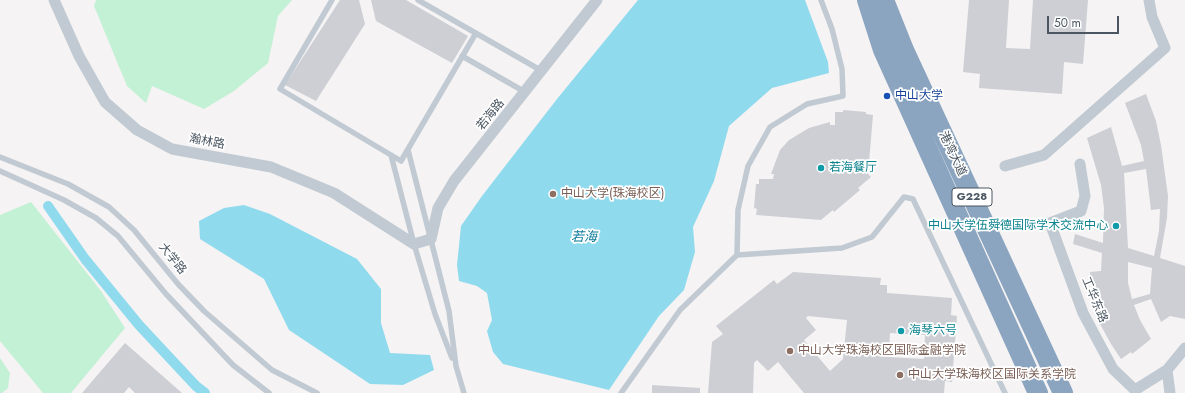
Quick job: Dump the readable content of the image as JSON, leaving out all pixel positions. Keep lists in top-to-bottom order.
{
  "streets": {
    "highway": ["港湾大道", "G228"],
    "street": ["若海路", "瀚林路", "工华东路"],
    "lane": ["大学路"]
  },
  "water": ["若海"],
  "places": [
    "中山大学",
    "若海餐厅",
    "中山大学(珠海校区)",
    "中山大学伍舜德国际学术交流中心",
    "海琴六号",
    "中山大学珠海校区国际金融学院",
    "中山大学珠海校区国际关系学院"
  ],
  "scale_bar": "50 m"
}
